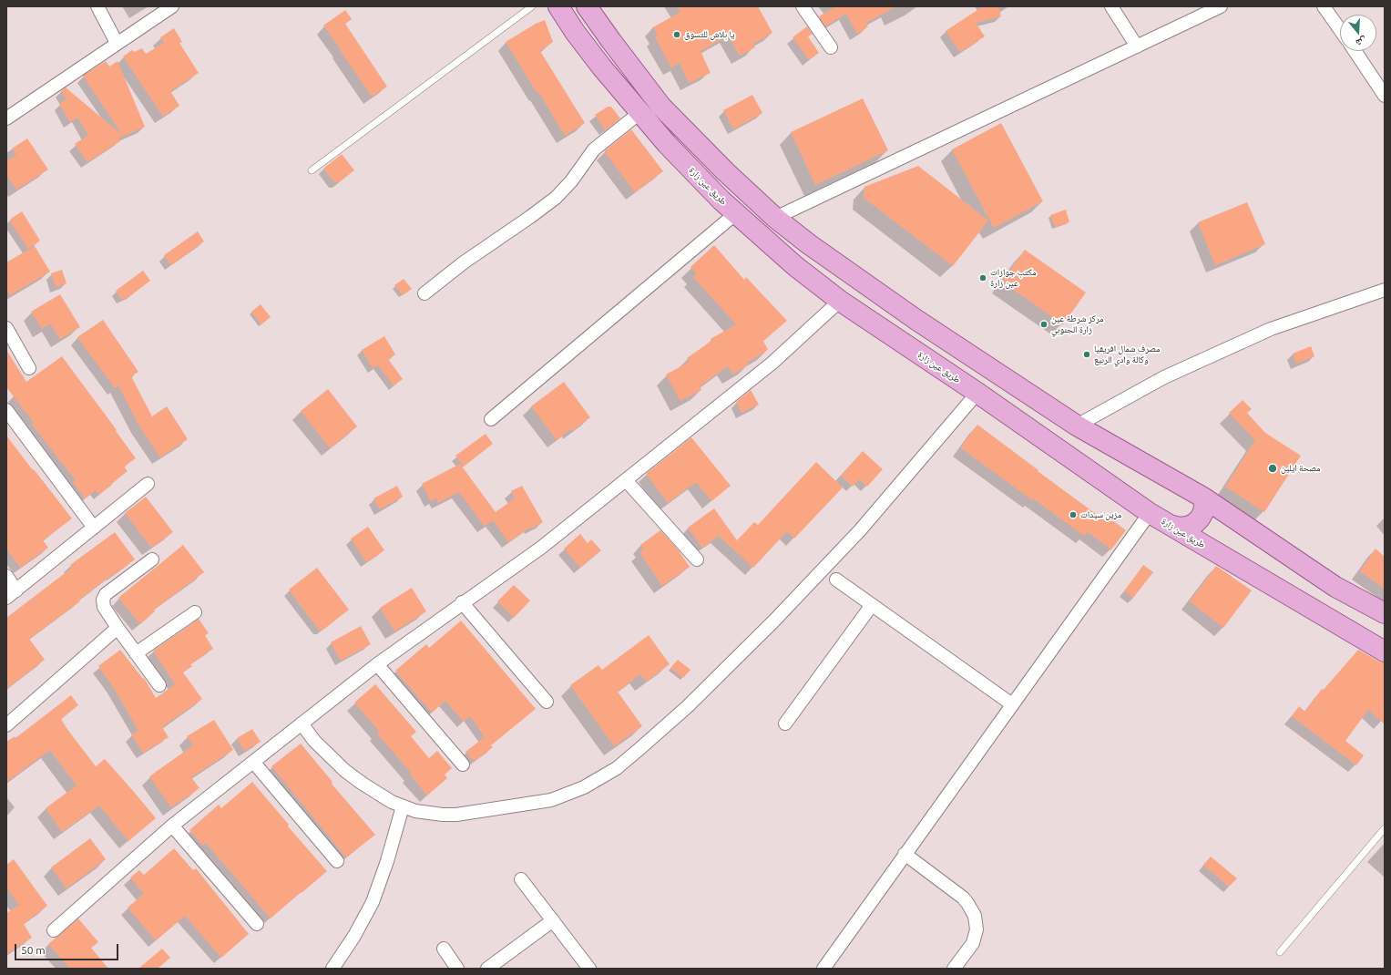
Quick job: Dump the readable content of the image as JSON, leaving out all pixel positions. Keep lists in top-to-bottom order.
{
  "streets": {
    "main road": ["طريق عين زارة"]
  },
  "places": [
    "يا بلاش للتسوق",
    "مكتب جوازات عين زارة",
    "مركز شرطة عين زارة الجنوبي",
    "مصرف شمال افريقيا وكالة وادي الربيع",
    "مصحة ايلين",
    "مزين سيدات"
  ],
  "scale_bar": "50 m",
  "north": "bottom"
}
